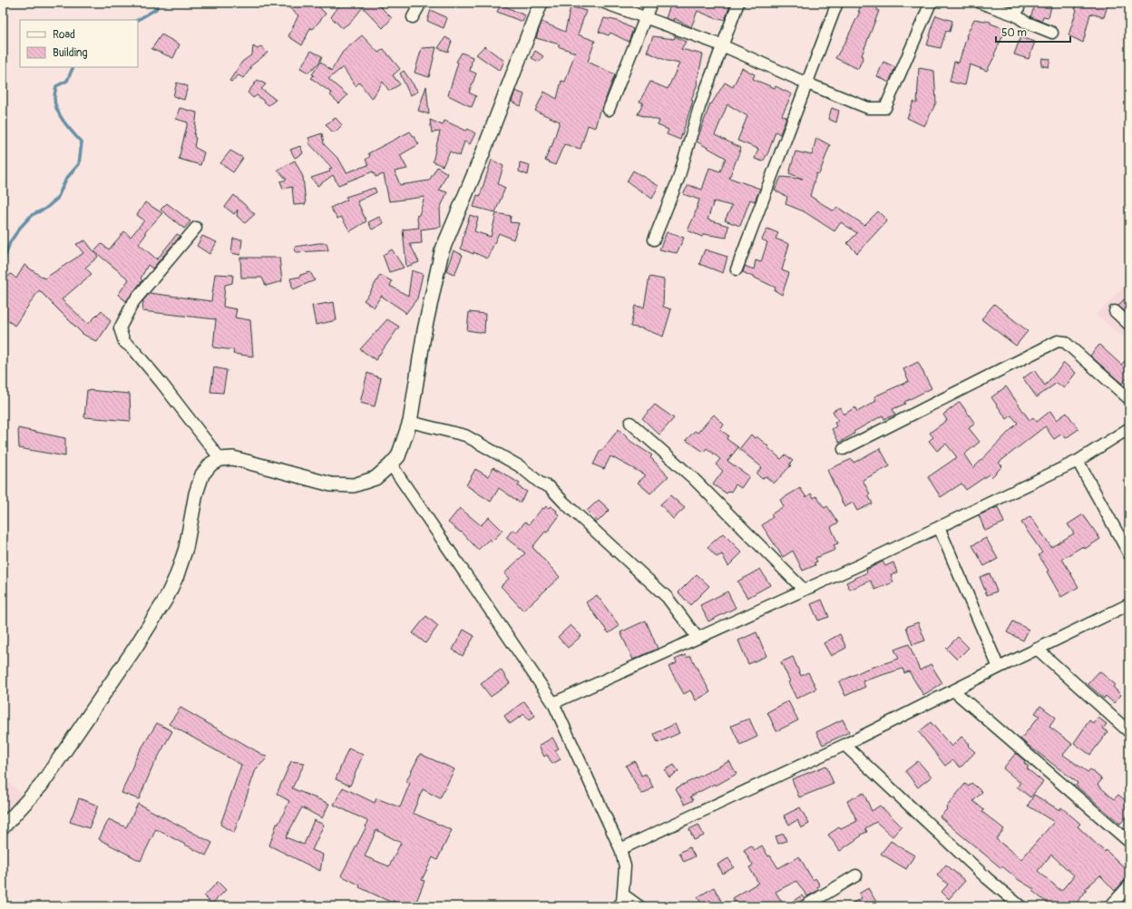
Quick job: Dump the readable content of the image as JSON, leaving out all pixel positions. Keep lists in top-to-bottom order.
{
  "legend": ["Road", "Building"],
  "scale_bar": "50 m"
}
